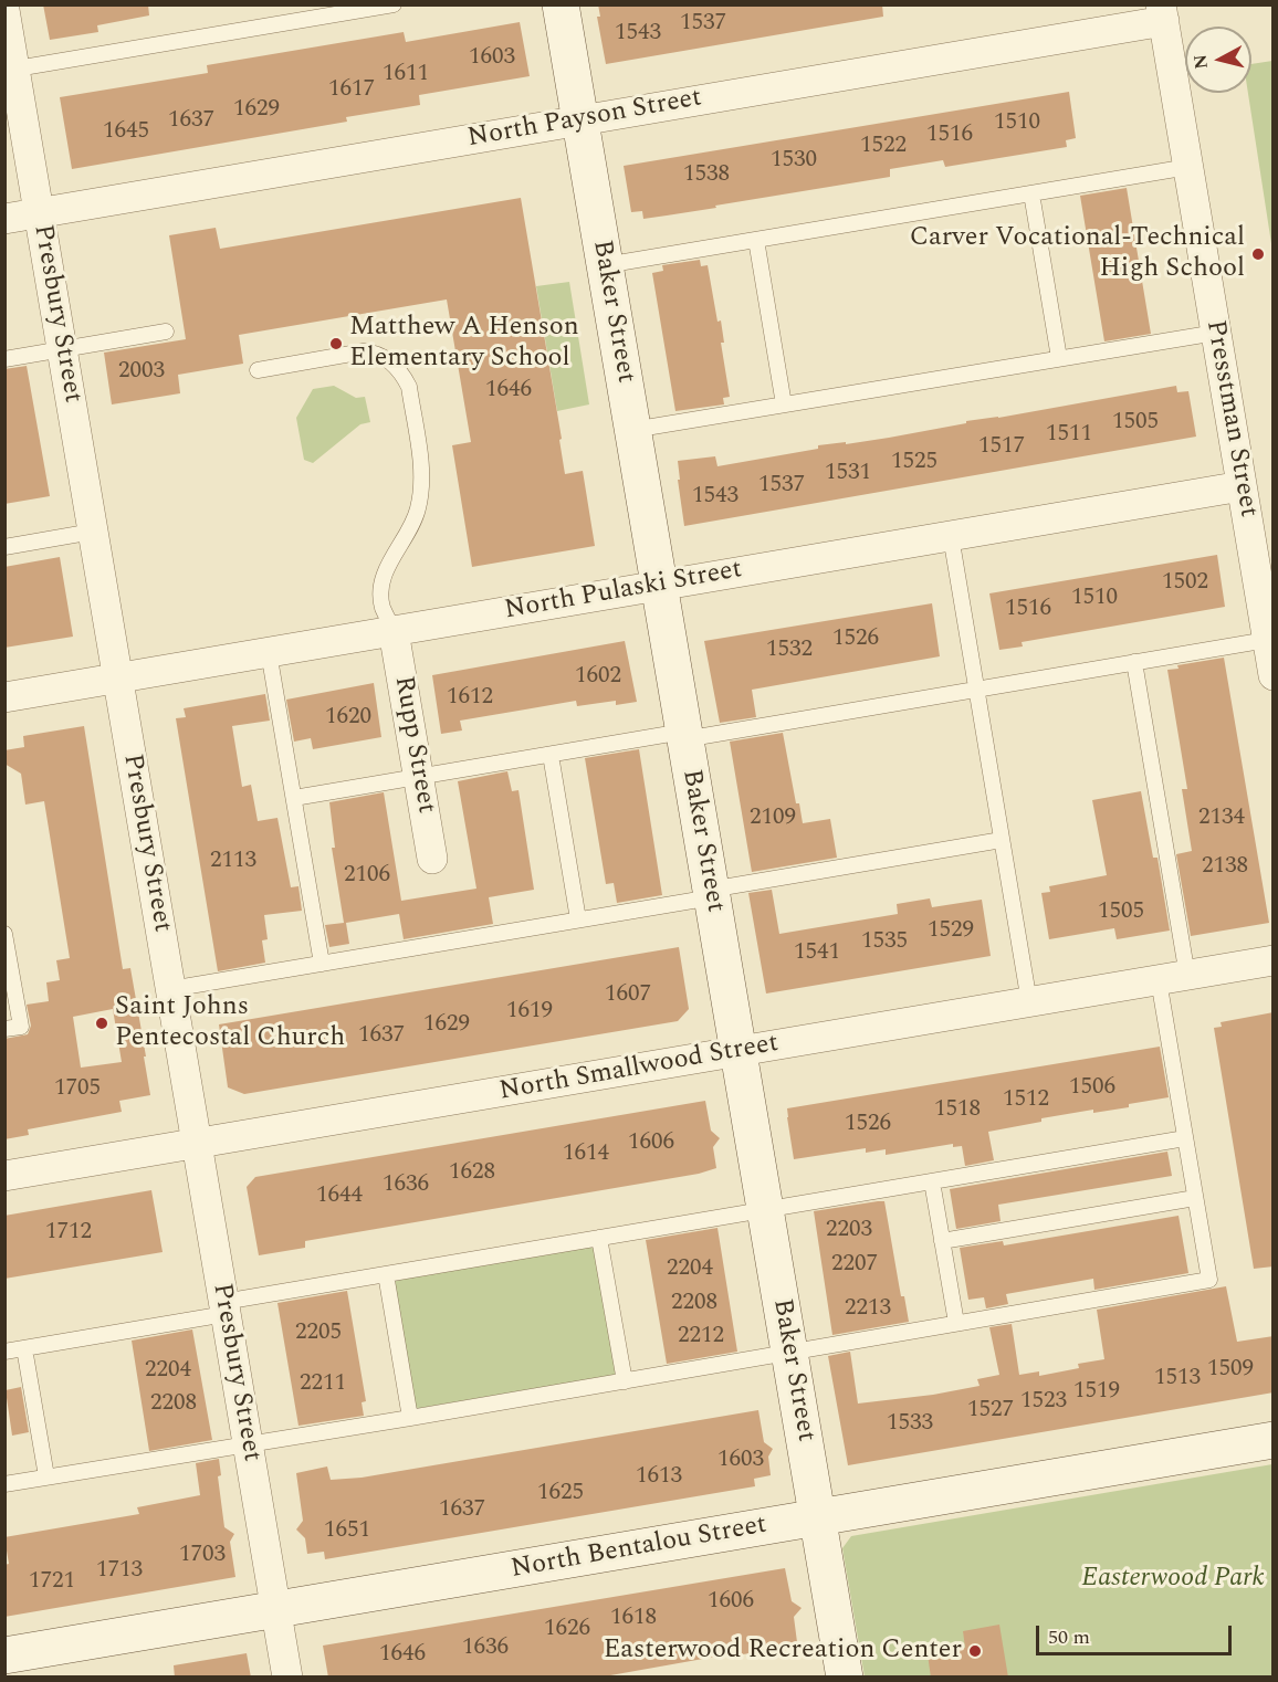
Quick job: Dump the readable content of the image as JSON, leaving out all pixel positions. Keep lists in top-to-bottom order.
{
  "streets": {
    "street": [
      "North Payson Street",
      "Baker Street",
      "Presbury Street",
      "Presstman Street",
      "North Pulaski Street",
      "Rupp Street",
      "North Smallwood Street",
      "North Bentalou Street"
    ]
  },
  "crossings": [
    ["North Payson Street", "Baker Street"],
    ["North Payson Street", "Presbury Street"],
    ["North Payson Street", "Presstman Street"],
    ["Baker Street", "North Pulaski Street"],
    ["Baker Street", "North Smallwood Street"],
    ["Baker Street", "North Bentalou Street"],
    ["Presbury Street", "North Pulaski Street"],
    ["Presbury Street", "North Smallwood Street"],
    ["Presbury Street", "North Bentalou Street"],
    ["Presstman Street", "North Pulaski Street"],
    ["North Pulaski Street", "Rupp Street"]
  ],
  "parks": ["Easterwood Park"],
  "places": [
    "Carver Vocational-Technical High School",
    "Matthew A Henson Elementary School",
    "Saint Johns Pentecostal Church",
    "Easterwood Recreation Center"
  ],
  "house_numbers": [
    "1537",
    "1543",
    "1603",
    "1611",
    "1617",
    "1629",
    "1637",
    "1510",
    "1645",
    "1516",
    "1522",
    "1530",
    "1538",
    "2003",
    "1646",
    "1505",
    "1511",
    "1517",
    "1525",
    "1531",
    "1537",
    "1543",
    "1502",
    "1510",
    "1516",
    "1526",
    "1532",
    "1602",
    "1612",
    "1620",
    "2109",
    "2134",
    "2113",
    "2138",
    "2106",
    "1505",
    "1529",
    "1535",
    "1541",
    "1607",
    "1619",
    "1629",
    "1637",
    "1506",
    "1705",
    "1512",
    "1518",
    "1526",
    "1606",
    "1614",
    "1628",
    "1636",
    "1644",
    "2203",
    "1712",
    "2207",
    "2204",
    "2208",
    "2213",
    "2205",
    "2212",
    "1509",
    "2204",
    "1513",
    "2211",
    "1519",
    "1523",
    "2208",
    "1527",
    "1533",
    "1603",
    "1613",
    "1625",
    "1637",
    "1651",
    "1703",
    "1713",
    "1721",
    "1606",
    "1618",
    "1626",
    "1636",
    "1646"
  ],
  "scale_bar": "50 m",
  "north": "left"
}
